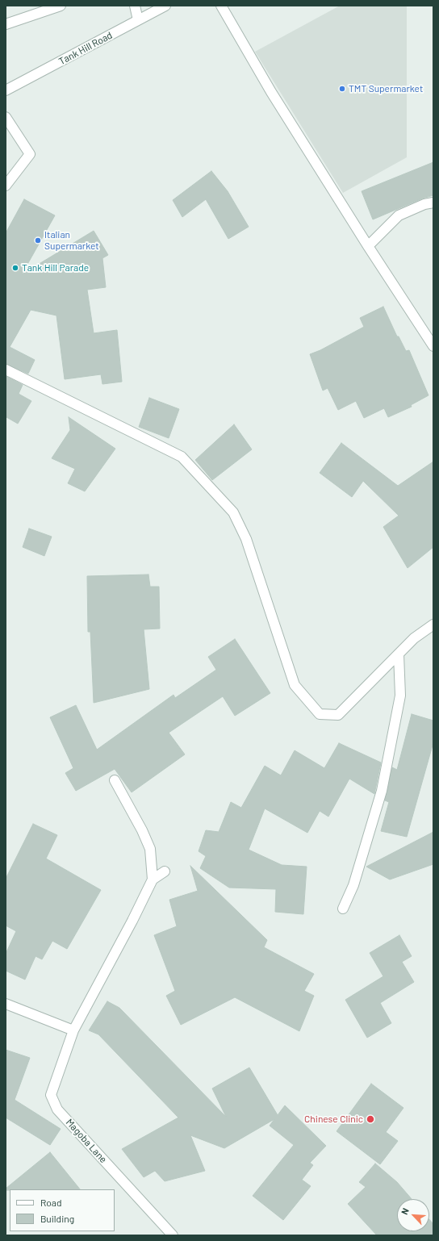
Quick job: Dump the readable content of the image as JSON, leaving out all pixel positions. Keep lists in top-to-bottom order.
{
  "streets": {
    "street": ["Tank Hill Road", "Magoba Lane"]
  },
  "places": [
    "TMT Supermarket",
    "Italian Supermarket",
    "Tank Hill Parade",
    "Chinese Clinic"
  ],
  "legend": ["Road", "Building"],
  "north": "top left"
}
